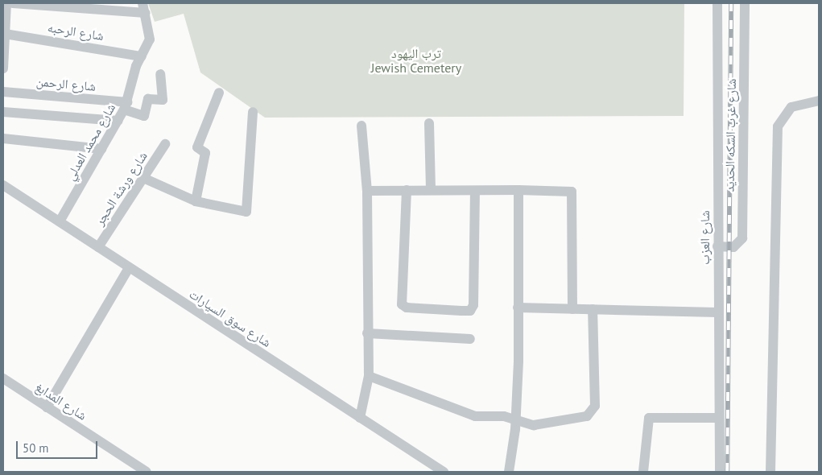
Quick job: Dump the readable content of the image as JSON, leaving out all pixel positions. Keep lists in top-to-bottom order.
{
  "streets": {
    "street": [
      "شارع الرحبه",
      "شارع الرحمن",
      "شارع غرب السكه الحديد",
      "شارع محمد العدلي",
      "شارع ورشة الحجر",
      "شارع العزب",
      "شارع سوق السيارات",
      "شارع المدابغ"
    ]
  },
  "crossings": [
    ["شارع الرحبه", "شارع محمد العدلي"],
    ["شارع الرحمن", "شارع محمد العدلي"],
    ["شارع غرب السكه الحديد", "شارع العزب"],
    ["شارع محمد العدلي", "شارع سوق السيارات"],
    ["شارع ورشة الحجر", "شارع سوق السيارات"]
  ],
  "parks": ["ترب اليهود Jewish Cemetery"],
  "scale_bar": "50 m"
}
